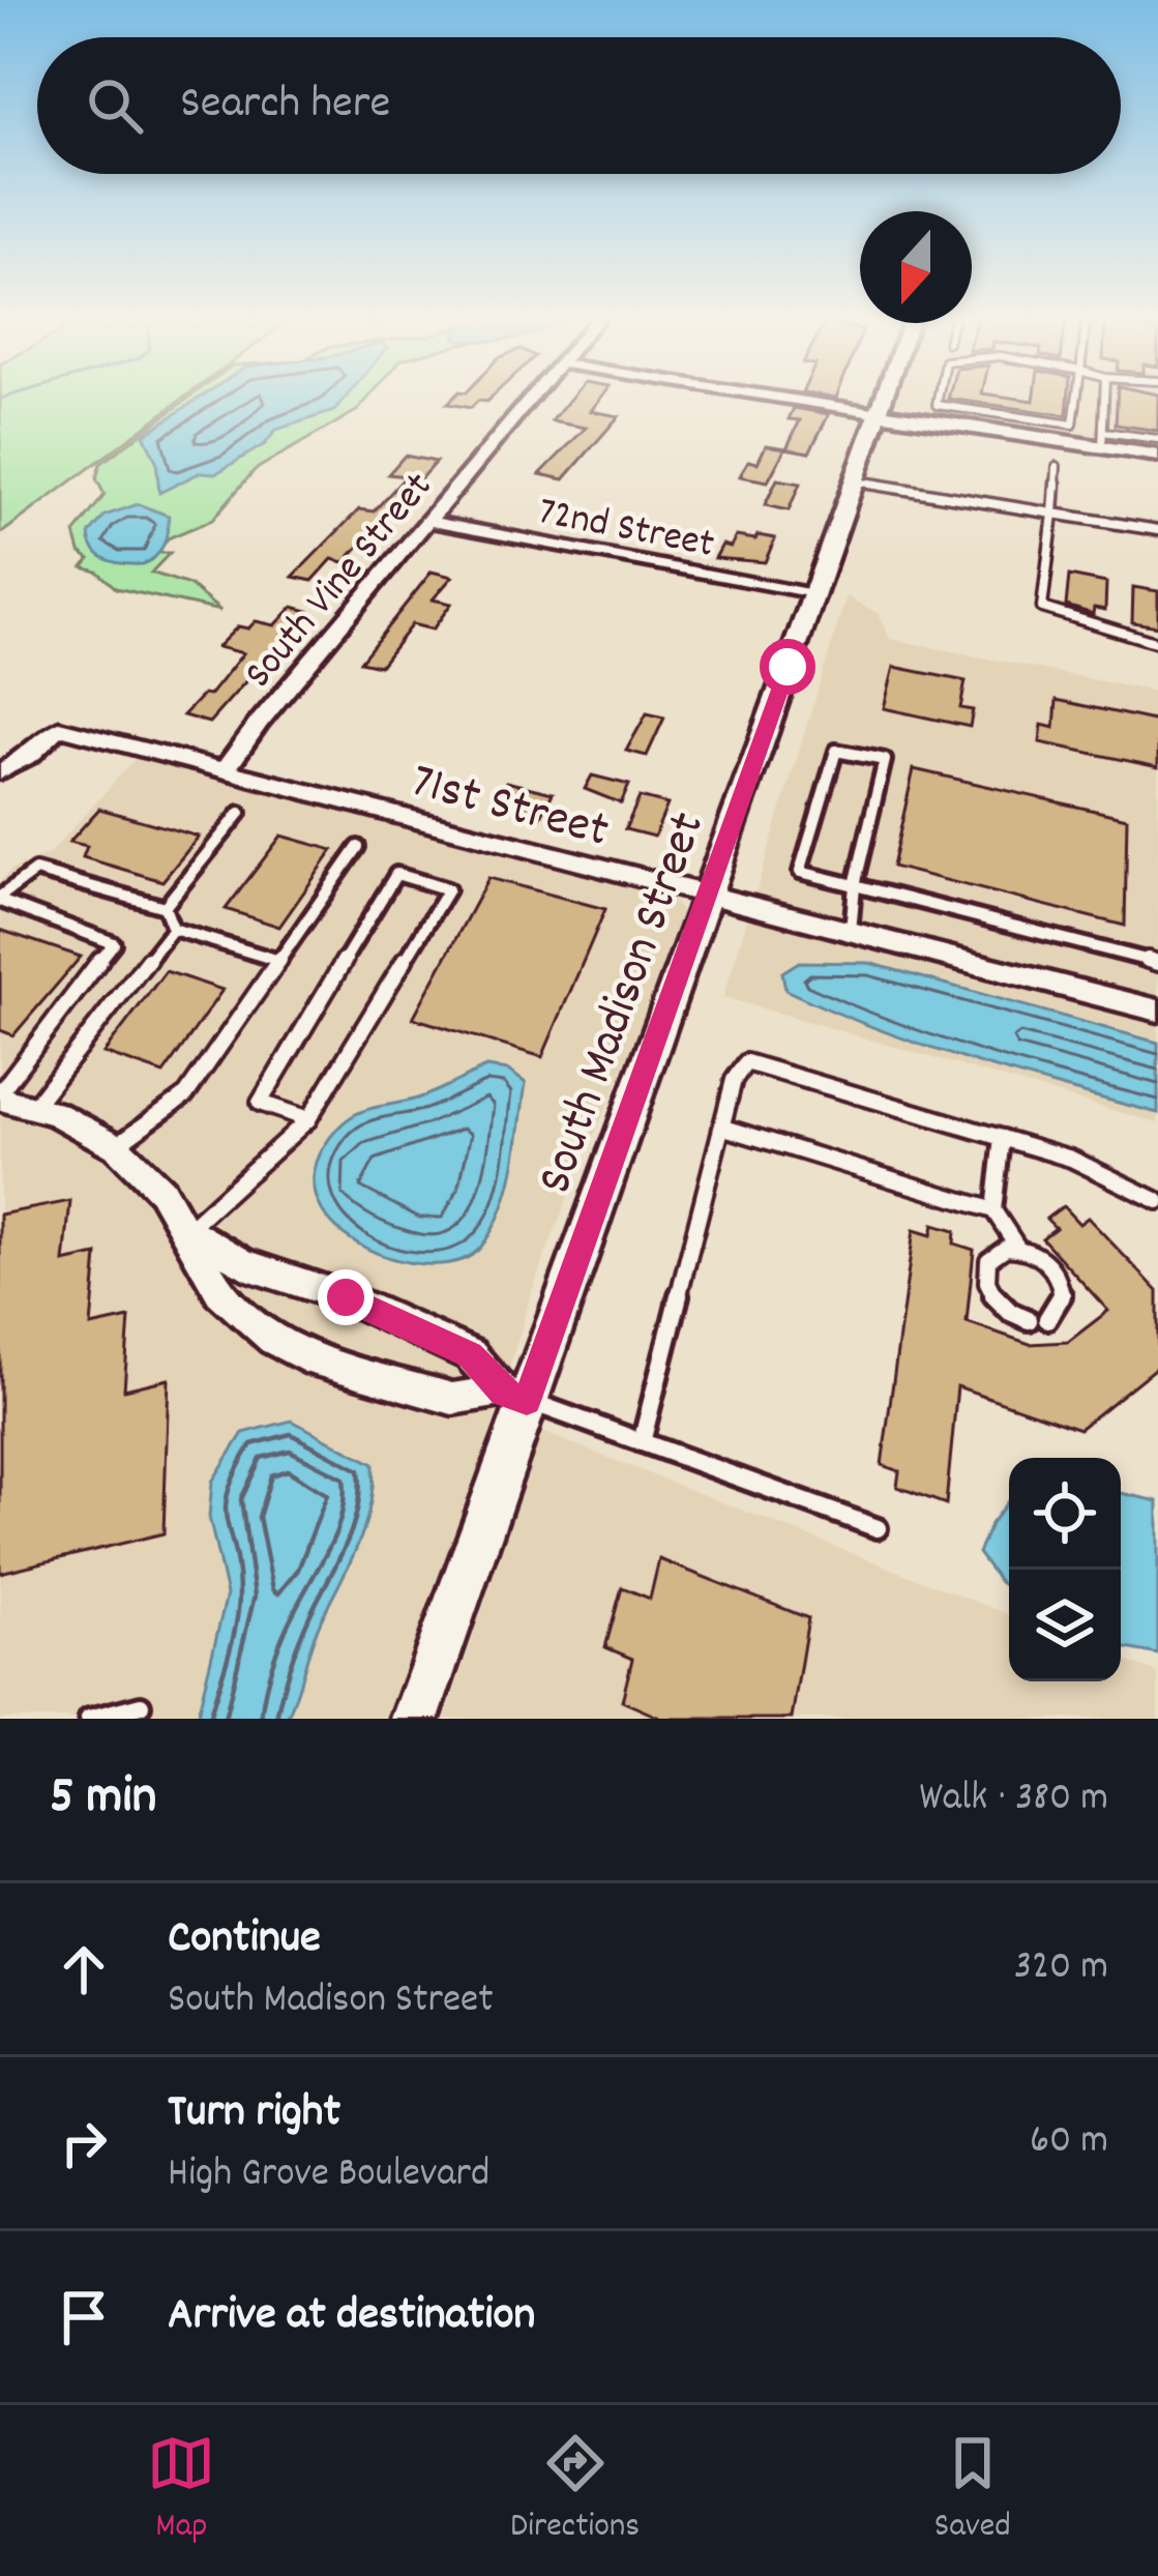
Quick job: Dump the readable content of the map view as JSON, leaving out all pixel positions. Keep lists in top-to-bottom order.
{
  "streets": {
    "street": [
      "72nd Street",
      "South Vine Street",
      "71st Street",
      "South Madison Street"
    ]
  },
  "crossings": [
    ["72nd Street", "South Vine Street"],
    ["72nd Street", "South Madison Street"],
    ["South Vine Street", "71st Street"],
    ["71st Street", "South Madison Street"]
  ],
  "north": "bottom",
  "page": {
    "search": "Search here",
    "heading": ["5 min", "Walk · 380 m"],
    "list": [
      ["Continue", "South Madison Street", "320 m"],
      ["Turn right", "High Grove Boulevard", "60 m"],
      "Arrive at destination"
    ],
    "nav": ["Map", "Directions", "Saved"]
  }
}
